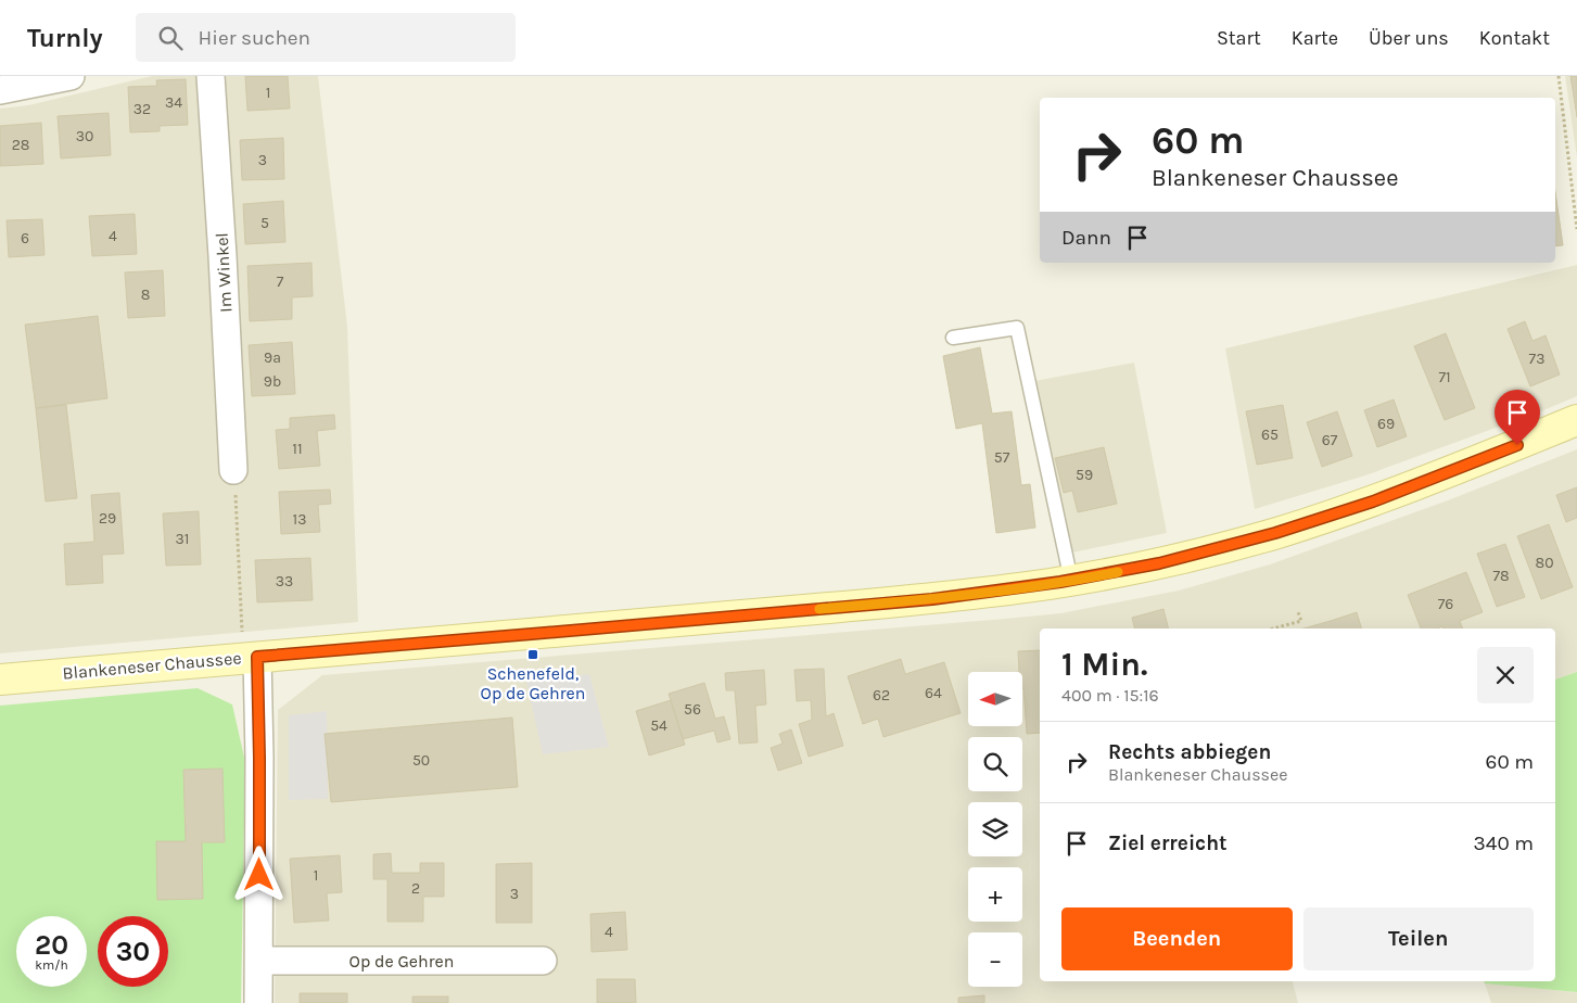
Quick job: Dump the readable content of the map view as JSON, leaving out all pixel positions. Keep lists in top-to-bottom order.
{
  "streets": {
    "main road": ["Blankeneser Chaussee"],
    "street": ["Im Winkel", "Op de Gehren"]
  },
  "places": {
    "transit": ["Schenefeld, Op de Gehren"]
  },
  "house_numbers": [
    "1",
    "34",
    "32",
    "30",
    "28",
    "3",
    "5",
    "4",
    "6",
    "7",
    "8",
    "9a",
    "73",
    "71",
    "9b",
    "69",
    "65",
    "67",
    "11",
    "57",
    "59",
    "29",
    "13",
    "31",
    "80",
    "78",
    "33",
    "76",
    "64",
    "62",
    "56",
    "54",
    "50",
    "1",
    "2",
    "3",
    "4"
  ],
  "north": "left",
  "page": {
    "header": "Turnly",
    "search": "Hier suchen",
    "nav": [
      "Start",
      "Karte",
      "Über uns",
      "Kontakt"
    ],
    "turn": ["60 m", "Blankeneser Chaussee"],
    "then": "Dann",
    "heading": ["1 Min.", "400 m · 15:16"],
    "map_buttons": ["+", "−"],
    "list": [
      {
        "name": "Rechts abbiegen",
        "note": "Blankeneser Chaussee",
        "value": "60 m"
      },
      {
        "name": "Ziel erreicht",
        "value": "340 m"
      }
    ],
    "buttons": ["Beenden", "Teilen"],
    "speed": "20 km/h",
    "limit": "30"
  }
}
